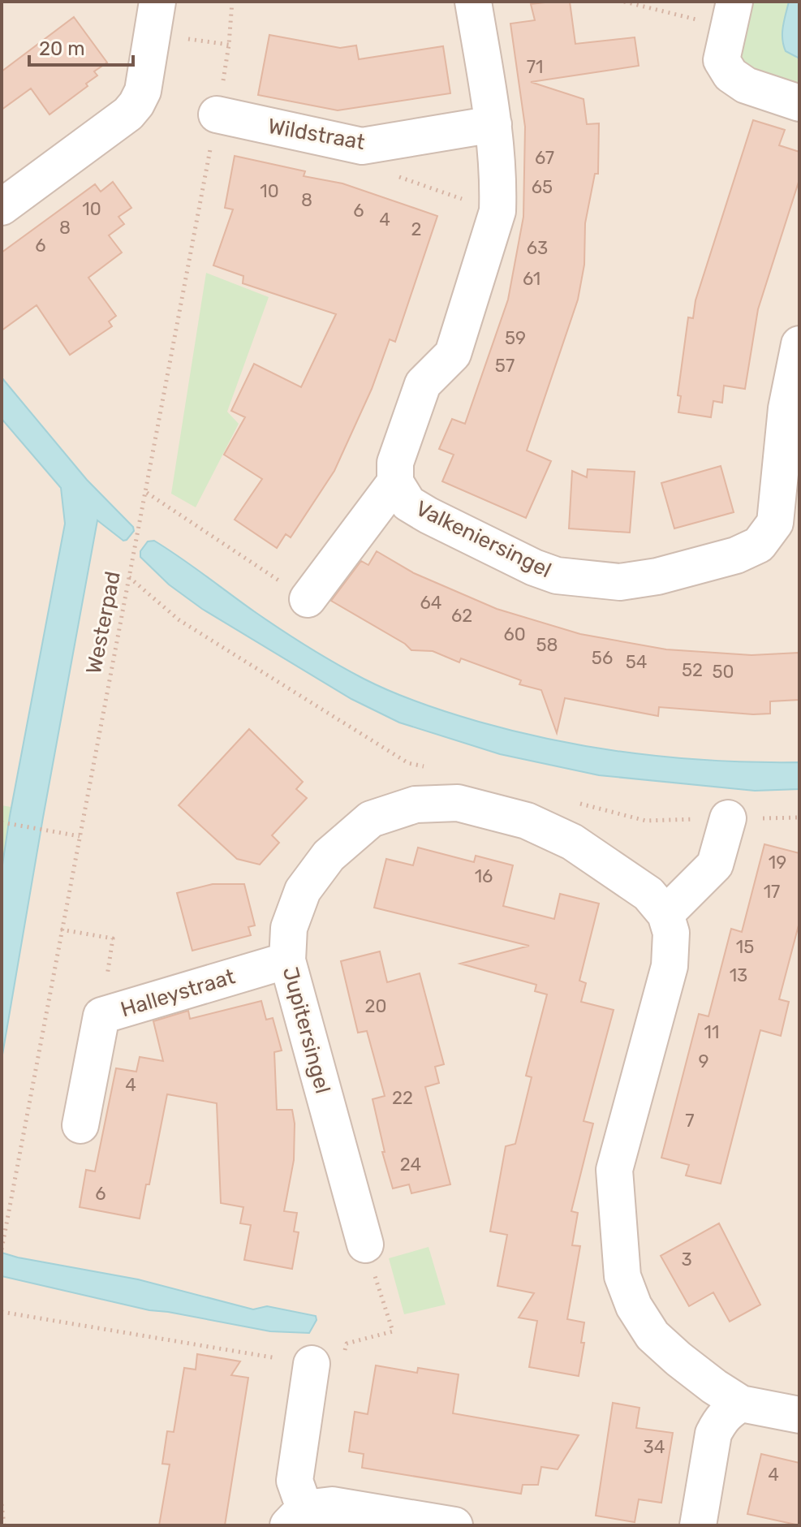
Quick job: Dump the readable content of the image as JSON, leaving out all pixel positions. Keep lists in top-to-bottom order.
{
  "streets": {
    "street": [
      "Wildstraat",
      "Valkeniersingel",
      "Halleystraat",
      "Jupitersingel"
    ],
    "path": ["Westerpad"]
  },
  "crossings": [
    ["Wildstraat", "Valkeniersingel"],
    ["Wildstraat", "Westerpad"],
    ["Halleystraat", "Jupitersingel"]
  ],
  "house_numbers": [
    "71",
    "67",
    "65",
    "10",
    "8",
    "10",
    "6",
    "4",
    "8",
    "2",
    "6",
    "63",
    "61",
    "59",
    "57",
    "64",
    "62",
    "60",
    "58",
    "56",
    "54",
    "52",
    "50",
    "19",
    "16",
    "17",
    "15",
    "13",
    "20",
    "11",
    "9",
    "4",
    "22",
    "7",
    "24",
    "6",
    "3",
    "34",
    "4"
  ],
  "scale_bar": "20 m"
}
